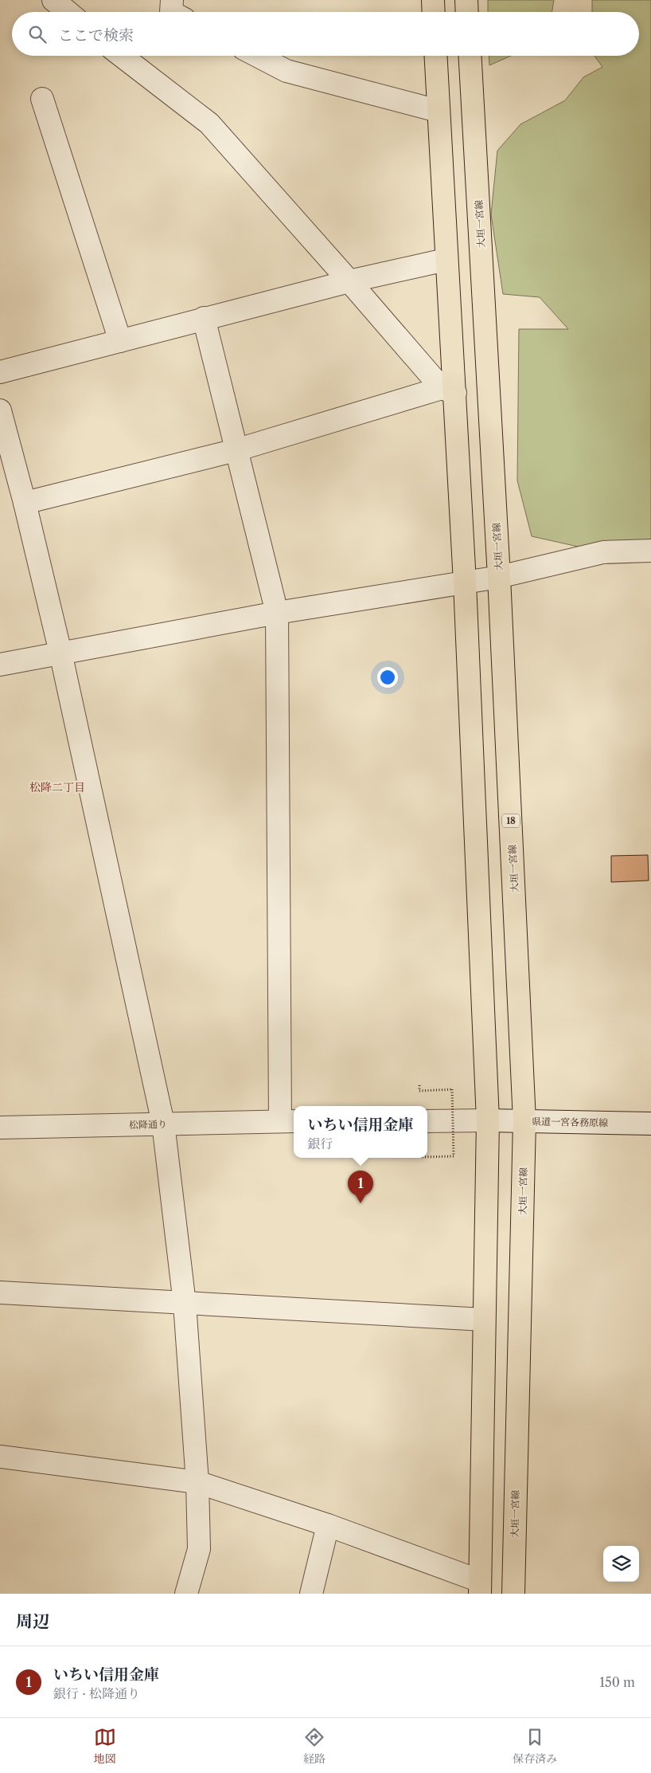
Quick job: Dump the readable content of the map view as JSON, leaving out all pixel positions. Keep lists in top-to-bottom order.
{
  "streets": {
    "main road": ["大垣一宮線", "18"],
    "street": ["県道一宮各務原線", "松降通り"]
  },
  "crossings": [
    ["大垣一宮線", "県道一宮各務原線"]
  ],
  "districts": ["松降二丁目"],
  "page": {
    "search": "ここで検索",
    "popup": ["いちい信用金庫", "銀行"],
    "pins": "1",
    "heading": "周辺",
    "list": [
      {
        "mark": "1",
        "name": "いちい信用金庫",
        "note": "銀行 · 松降通り",
        "value": "150 m"
      }
    ],
    "nav": ["地図", "経路", "保存済み"]
  }
}
